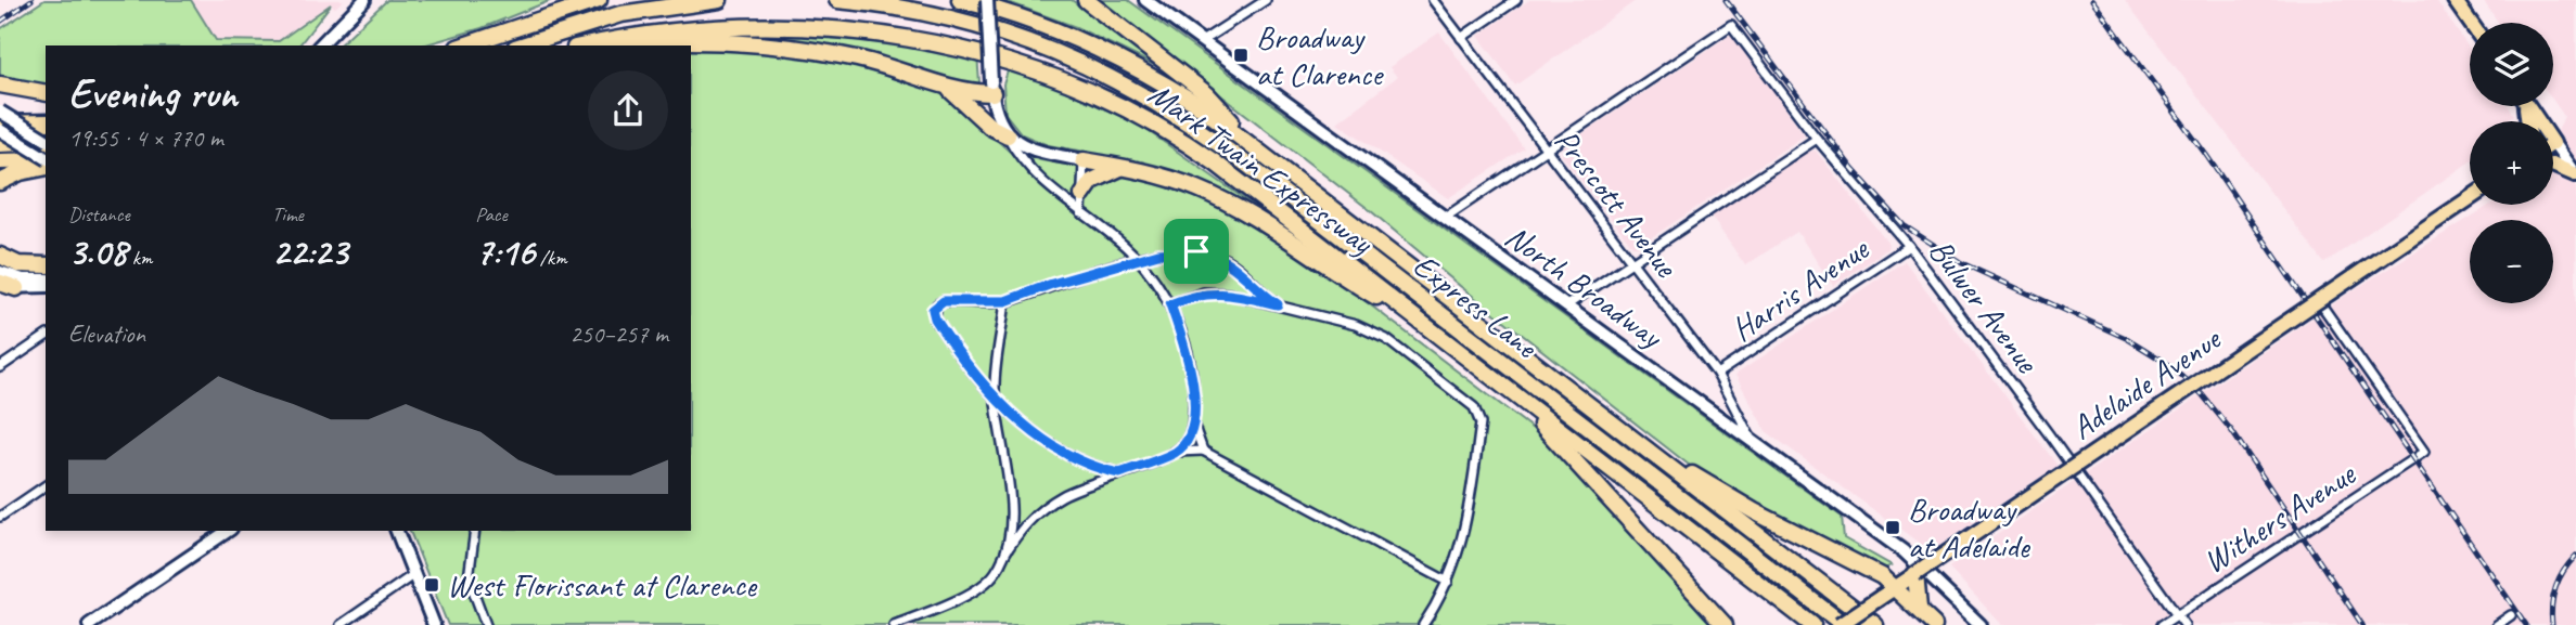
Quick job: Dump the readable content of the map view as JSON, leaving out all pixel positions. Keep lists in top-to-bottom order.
{
  "streets": {
    "highway": ["Mark Twain Expressway", "Express Lane"],
    "main road": ["North Broadway", "Adelaide Avenue"],
    "street": [
      "Prescott Avenue",
      "Harris Avenue",
      "Bulwer Avenue",
      "Withers Avenue"
    ]
  },
  "crossings": [
    ["Prescott Avenue", "North Broadway"],
    ["Prescott Avenue", "Harris Avenue"],
    ["Prescott Avenue", "Bulwer Avenue"],
    ["North Broadway", "Adelaide Avenue"],
    ["Harris Avenue", "Bulwer Avenue"],
    ["Express Lane", "Adelaide Avenue"],
    ["Bulwer Avenue", "Adelaide Avenue"],
    ["Bulwer Avenue", "Withers Avenue"],
    ["Adelaide Avenue", "Withers Avenue"]
  ],
  "places": {
    "transit": ["Broadway at Clarence", "Broadway at Adelaide", "West Florissant at Clarence"]
  },
  "page": {
    "map_buttons": ["+", "−"],
    "heading": ["Evening run", "19:55 · 4 × 770 m"],
    "stats": [
      ["Distance", "3.08 km"],
      ["Time", "22:23"],
      ["Pace", "7:16 /km"]
    ],
    "chart": ["Elevation", "250–257 m"]
  }
}
